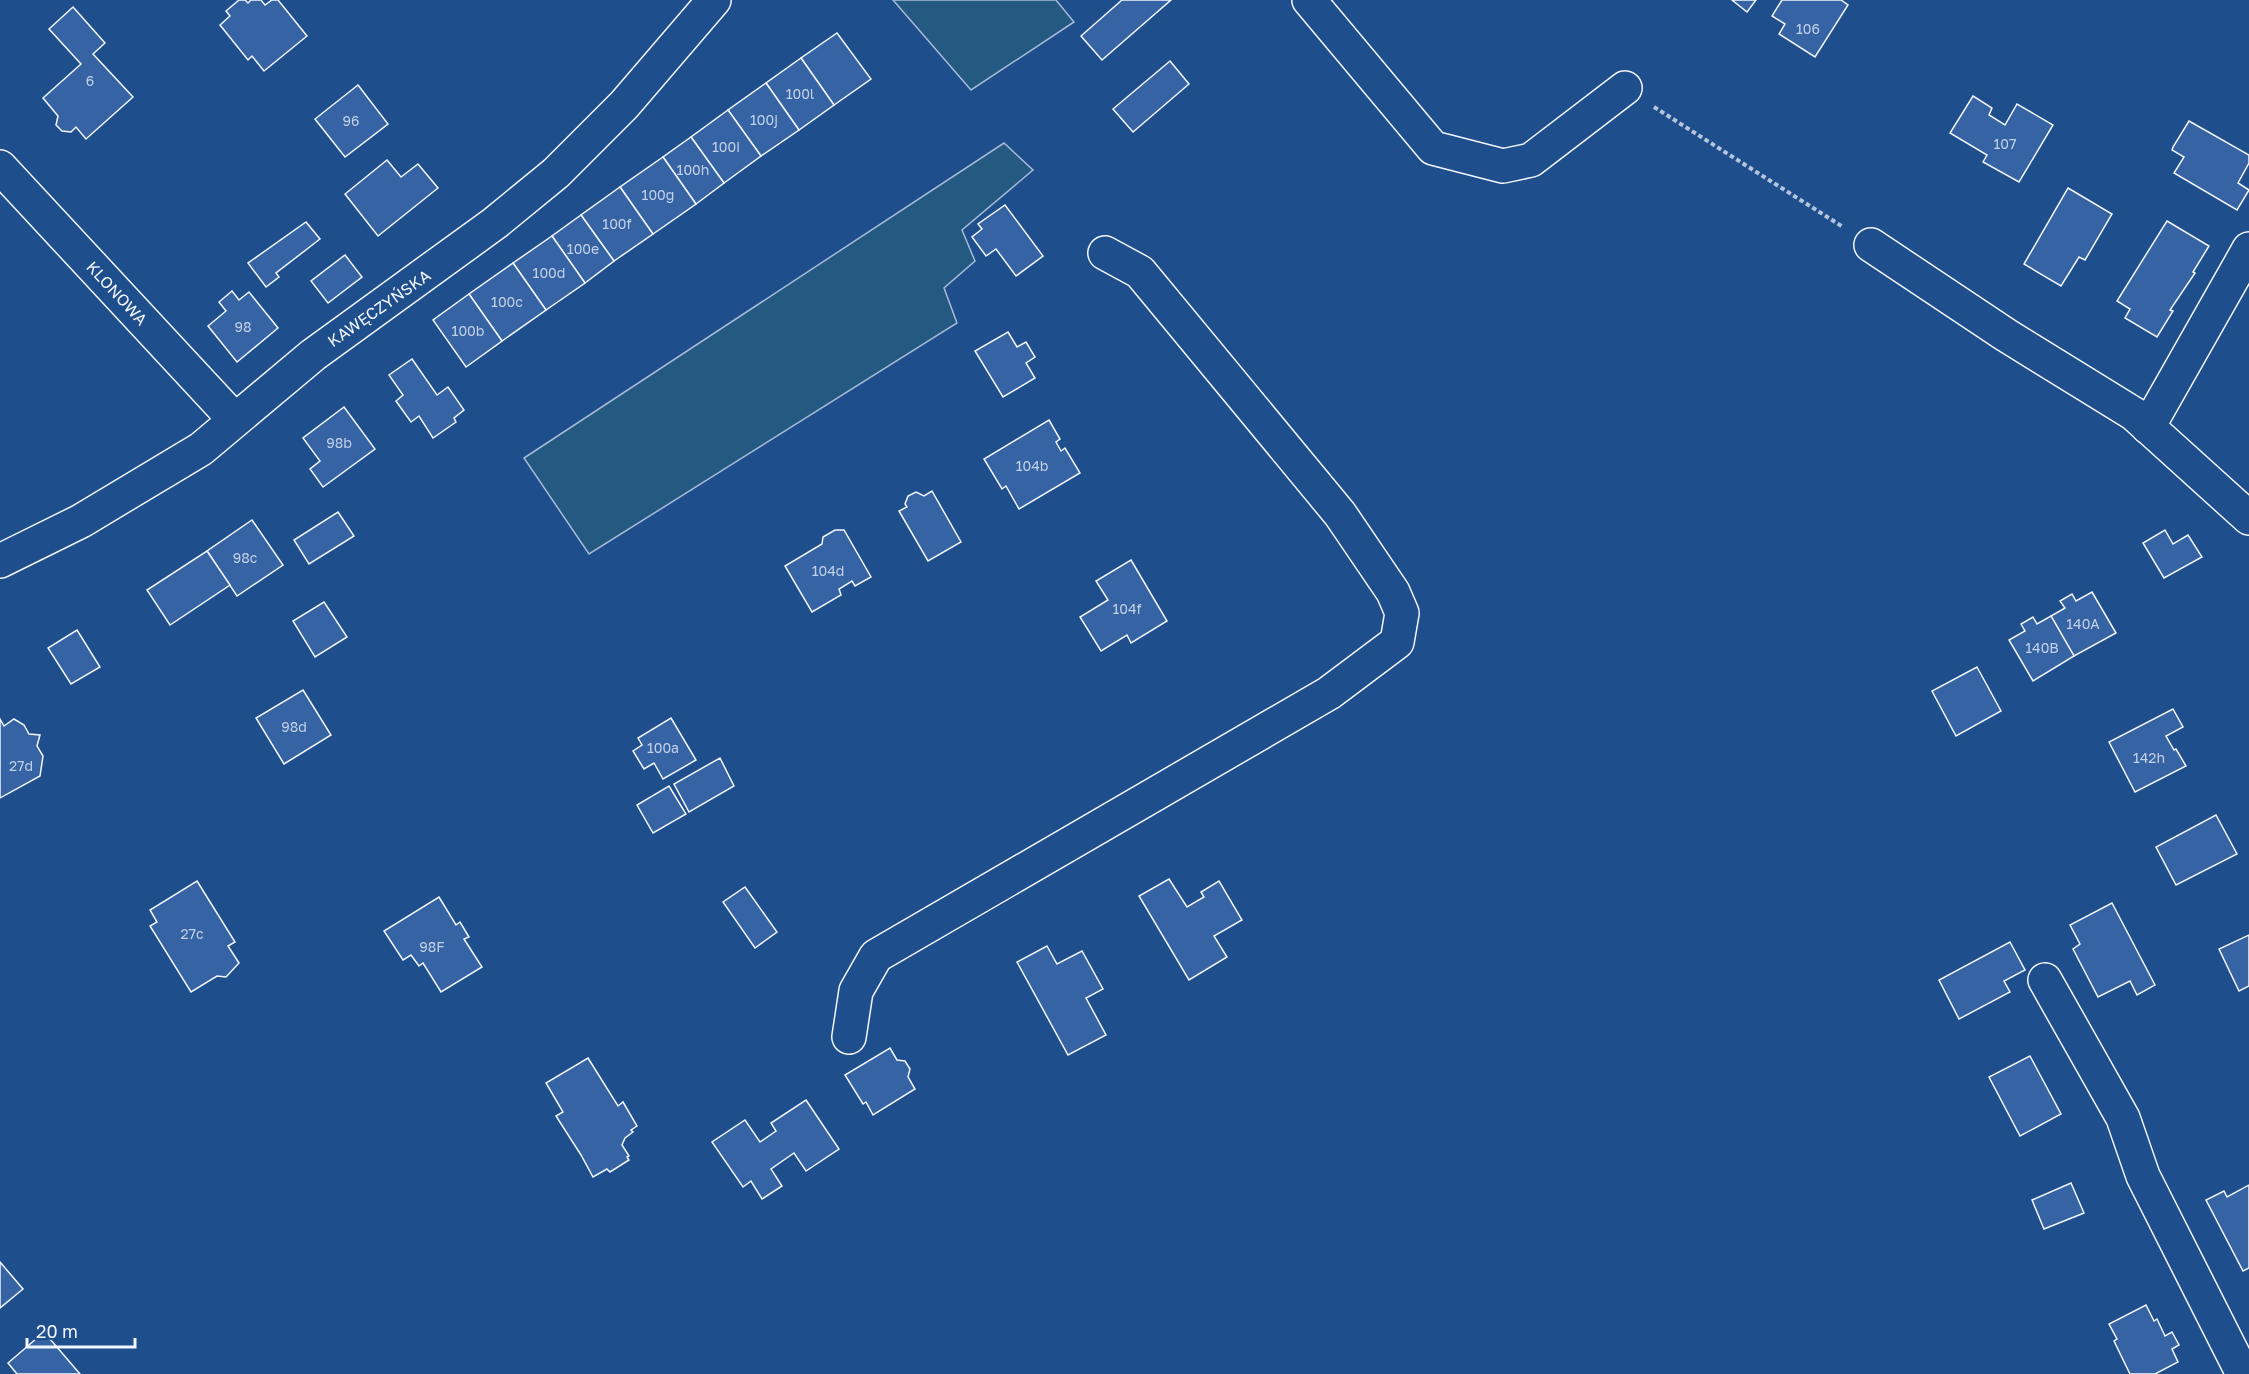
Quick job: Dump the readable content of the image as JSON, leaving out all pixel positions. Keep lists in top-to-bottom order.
{
  "streets": {
    "street": ["KLONOWA", "KAWĘCZYŃSKA"]
  },
  "crossings": [
    ["KLONOWA", "KAWĘCZYŃSKA"]
  ],
  "house_numbers": [
    "106",
    "6",
    "100l",
    "100j",
    "96",
    "107",
    "100i",
    "100h",
    "100g",
    "100f",
    "100e",
    "100d",
    "100c",
    "98",
    "100b",
    "98b",
    "104b",
    "98c",
    "104d",
    "104f",
    "140A",
    "140B",
    "98d",
    "100a",
    "142h",
    "27d",
    "27c",
    "98F"
  ],
  "scale_bar": "20 m"
}
